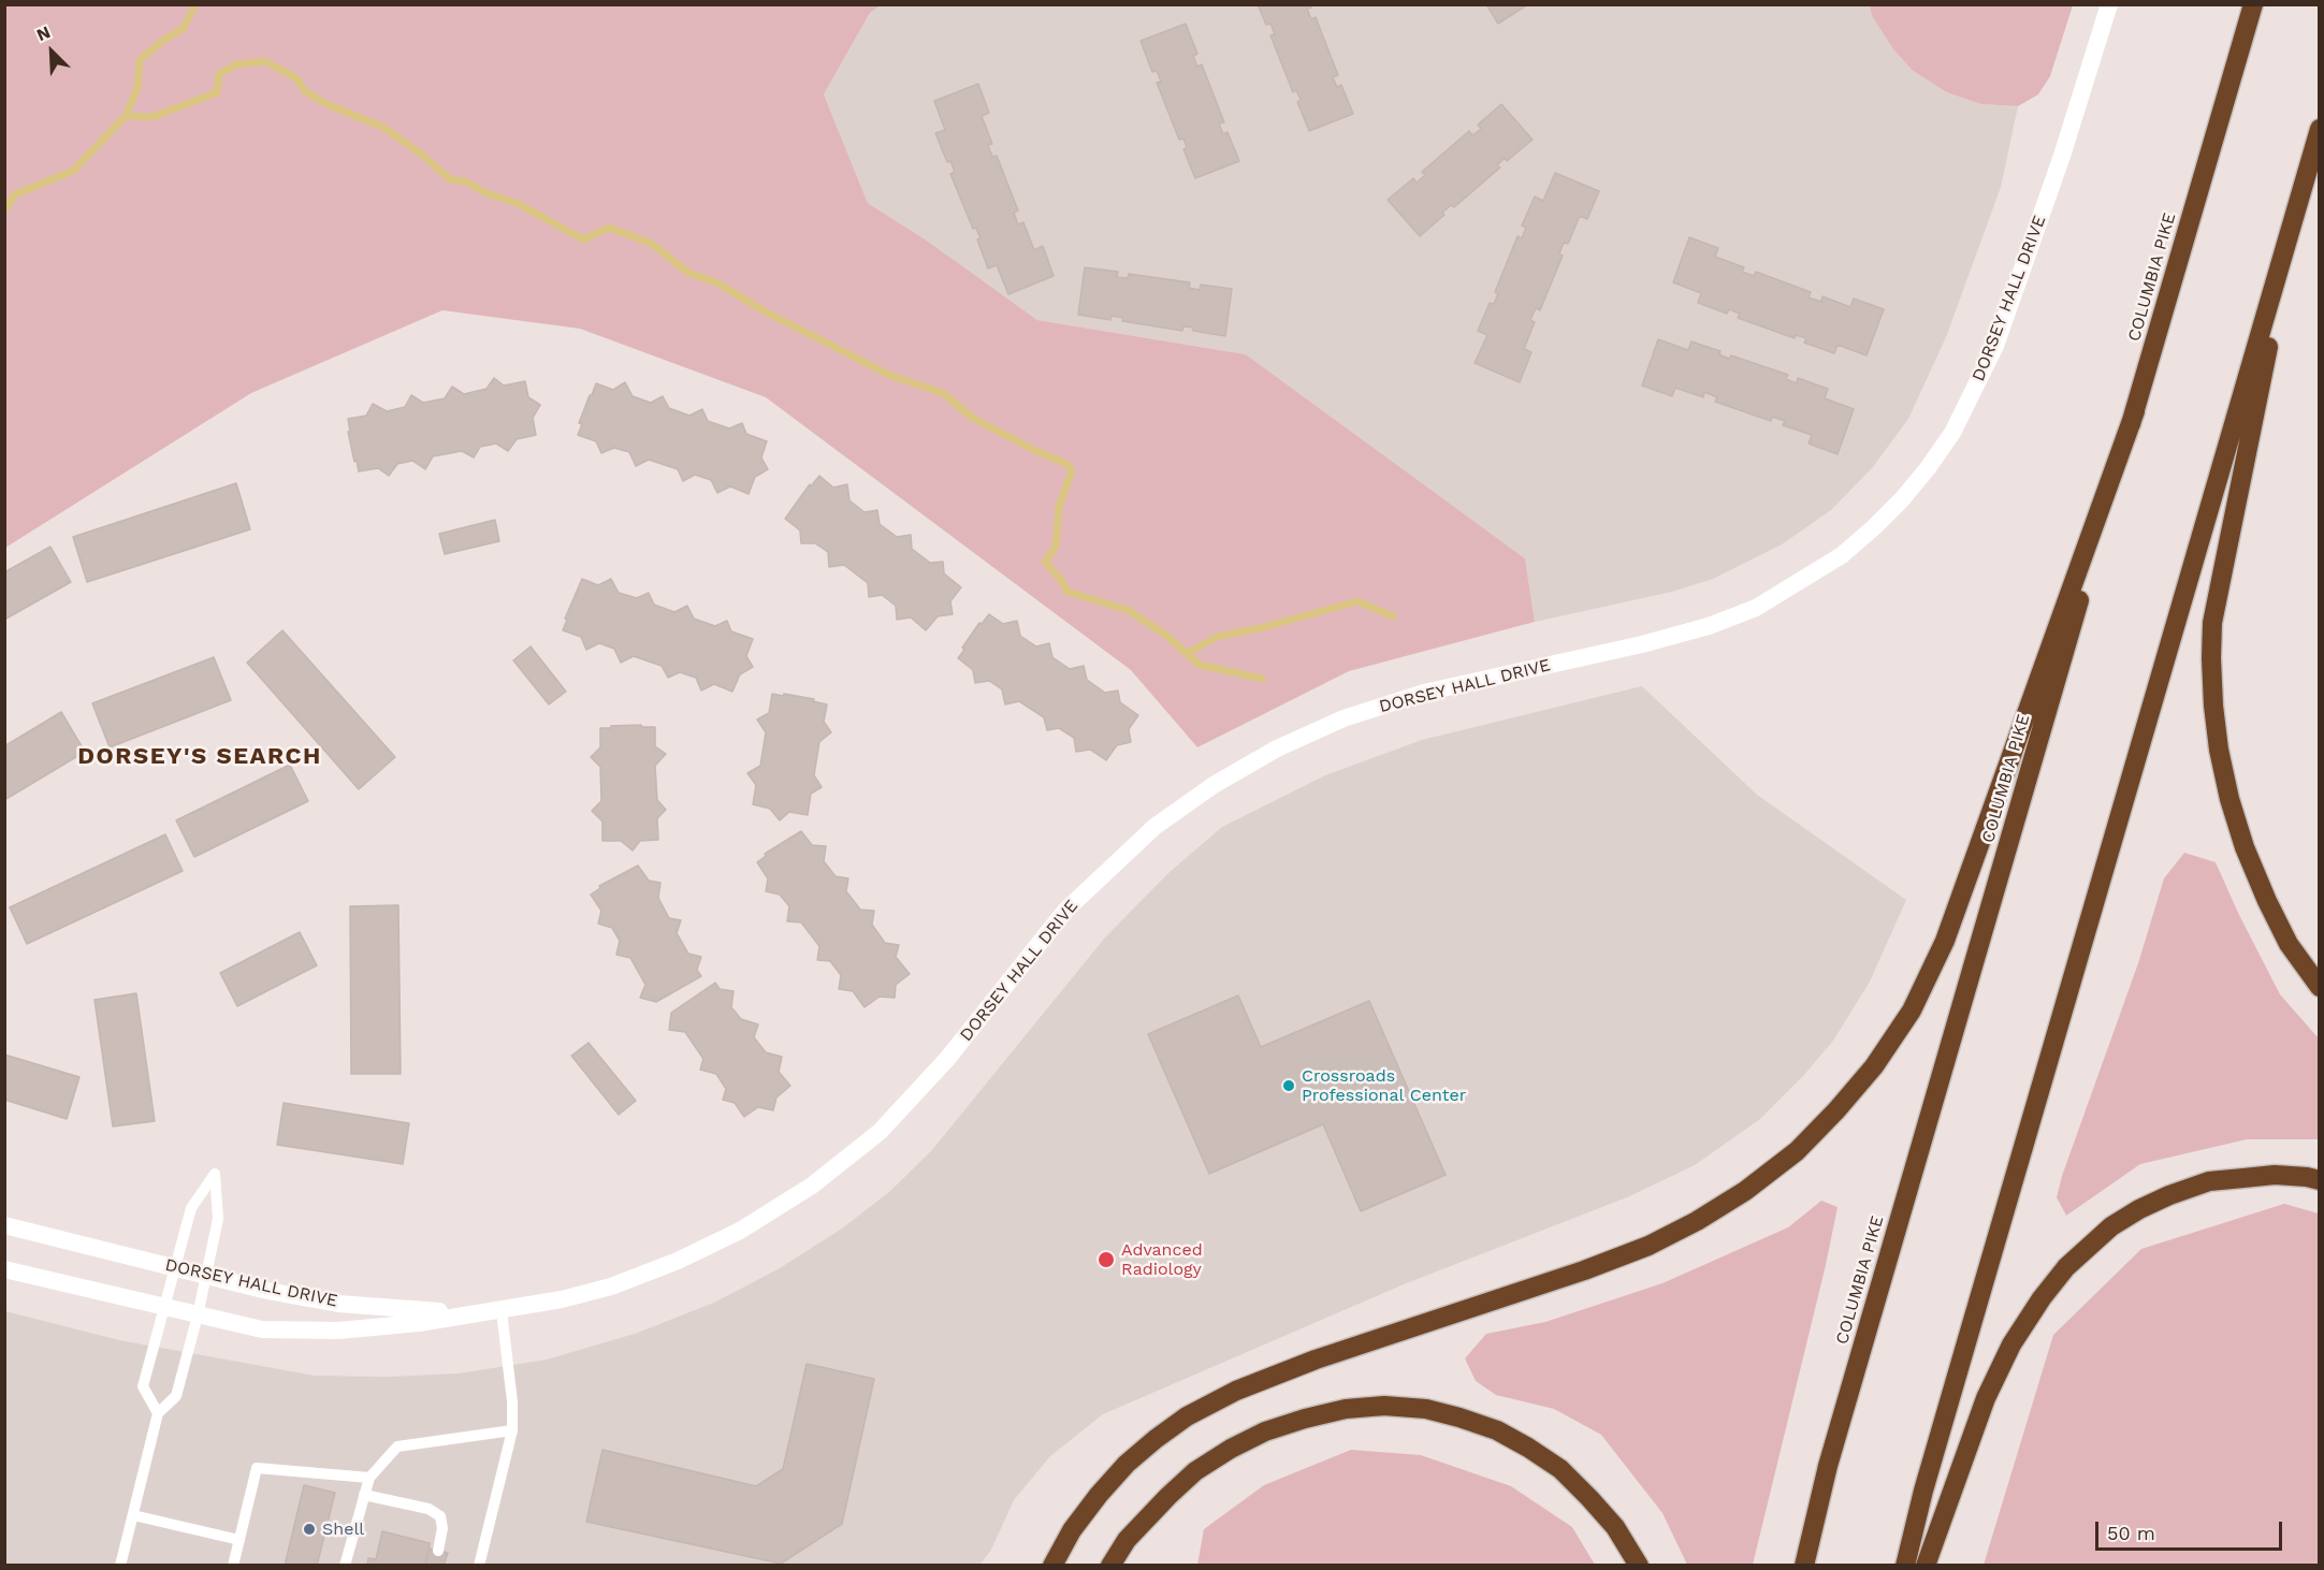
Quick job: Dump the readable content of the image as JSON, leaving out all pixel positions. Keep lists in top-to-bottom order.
{
  "streets": {
    "highway": ["COLUMBIA PIKE"],
    "street": ["DORSEY HALL DRIVE"]
  },
  "districts": ["DORSEY'S SEARCH"],
  "places": ["Crossroads Professional Center", "Advanced Radiology", "Shell"],
  "scale_bar": "50 m",
  "north": "top left"
}
